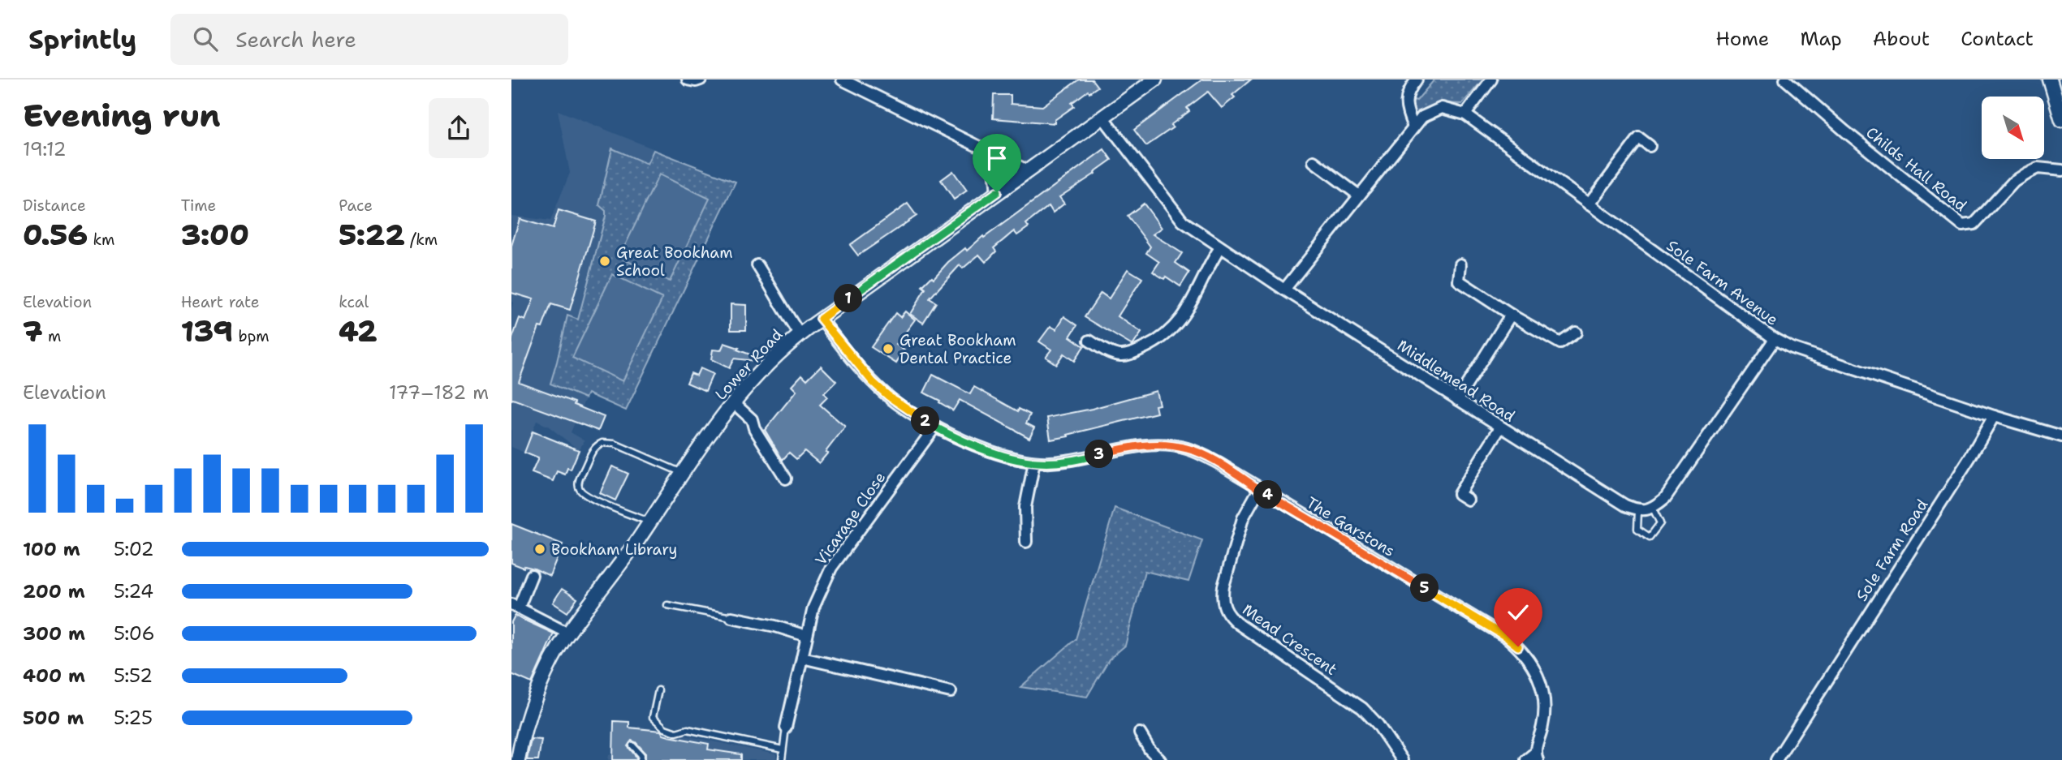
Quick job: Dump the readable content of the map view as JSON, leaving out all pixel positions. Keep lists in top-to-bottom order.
{
  "streets": {
    "street": [
      "Childs Hall Road",
      "Sole Farm Avenue",
      "Lower Road",
      "Middlemead Road",
      "Vicarage Close",
      "The Garstons",
      "Sole Farm Road",
      "Mead Crescent"
    ]
  },
  "crossings": [
    ["Sole Farm Avenue", "Middlemead Road"],
    ["Sole Farm Avenue", "Sole Farm Road"],
    ["Lower Road", "Middlemead Road"],
    ["Lower Road", "The Garstons"],
    ["Vicarage Close", "The Garstons"],
    ["The Garstons", "Mead Crescent"]
  ],
  "places": ["Great Bookham School", "Great Bookham Dental Practice", "Bookham Library"],
  "north": "bottom right",
  "page": {
    "header": "Sprintly",
    "search": "Search here",
    "nav": [
      "Home",
      "Map",
      "About",
      "Contact"
    ],
    "heading": ["Evening run", "19:12"],
    "stats": [
      ["Distance", "0.56 km"],
      ["Time", "3:00"],
      ["Pace", "5:22 /km"],
      ["Elevation", "7 m"],
      ["Heart rate", "139 bpm"],
      ["kcal", "42"]
    ],
    "pins": [
      "1",
      "2",
      "3",
      "4",
      "5"
    ],
    "chart": ["Elevation", "177–182 m"],
    "list": [
      {
        "name": "100 m",
        "note": "5:02"
      },
      {
        "name": "200 m",
        "note": "5:24"
      },
      {
        "name": "300 m",
        "note": "5:06"
      },
      {
        "name": "400 m",
        "note": "5:52"
      },
      {
        "name": "500 m",
        "note": "5:25"
      }
    ]
  }
}
